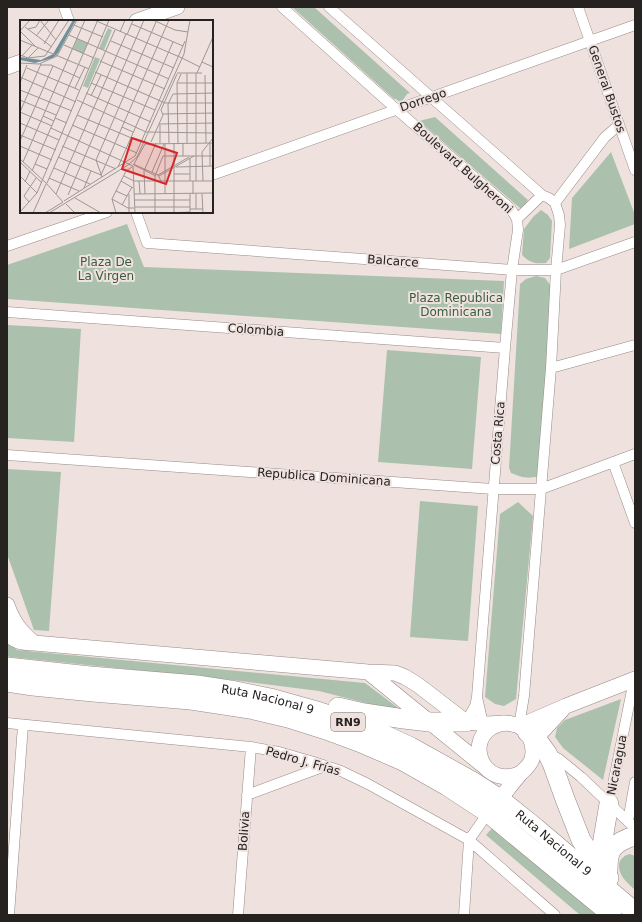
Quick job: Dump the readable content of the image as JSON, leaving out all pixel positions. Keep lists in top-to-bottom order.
{
  "streets": {
    "highway": ["Ruta Nacional 9", "RN9"],
    "street": [
      "General Bustos",
      "Dorrego",
      "Boulevard Bulgheroni",
      "Balcarce",
      "Colombia",
      "Costa Rica",
      "Republica Dominicana",
      "Pedro J. Frías",
      "Nicaragua",
      "Bolivia"
    ]
  },
  "crossings": [
    ["General Bustos", "Dorrego"],
    ["Dorrego", "Boulevard Bulgheroni"],
    ["Boulevard Bulgheroni", "Costa Rica"],
    ["Balcarce", "Costa Rica"],
    ["Colombia", "Costa Rica"],
    ["Costa Rica", "Republica Dominicana"],
    ["Pedro J. Frías", "Bolivia"]
  ],
  "parks": ["Plaza De La Virgen", "Plaza Republica Dominicana"]
}
